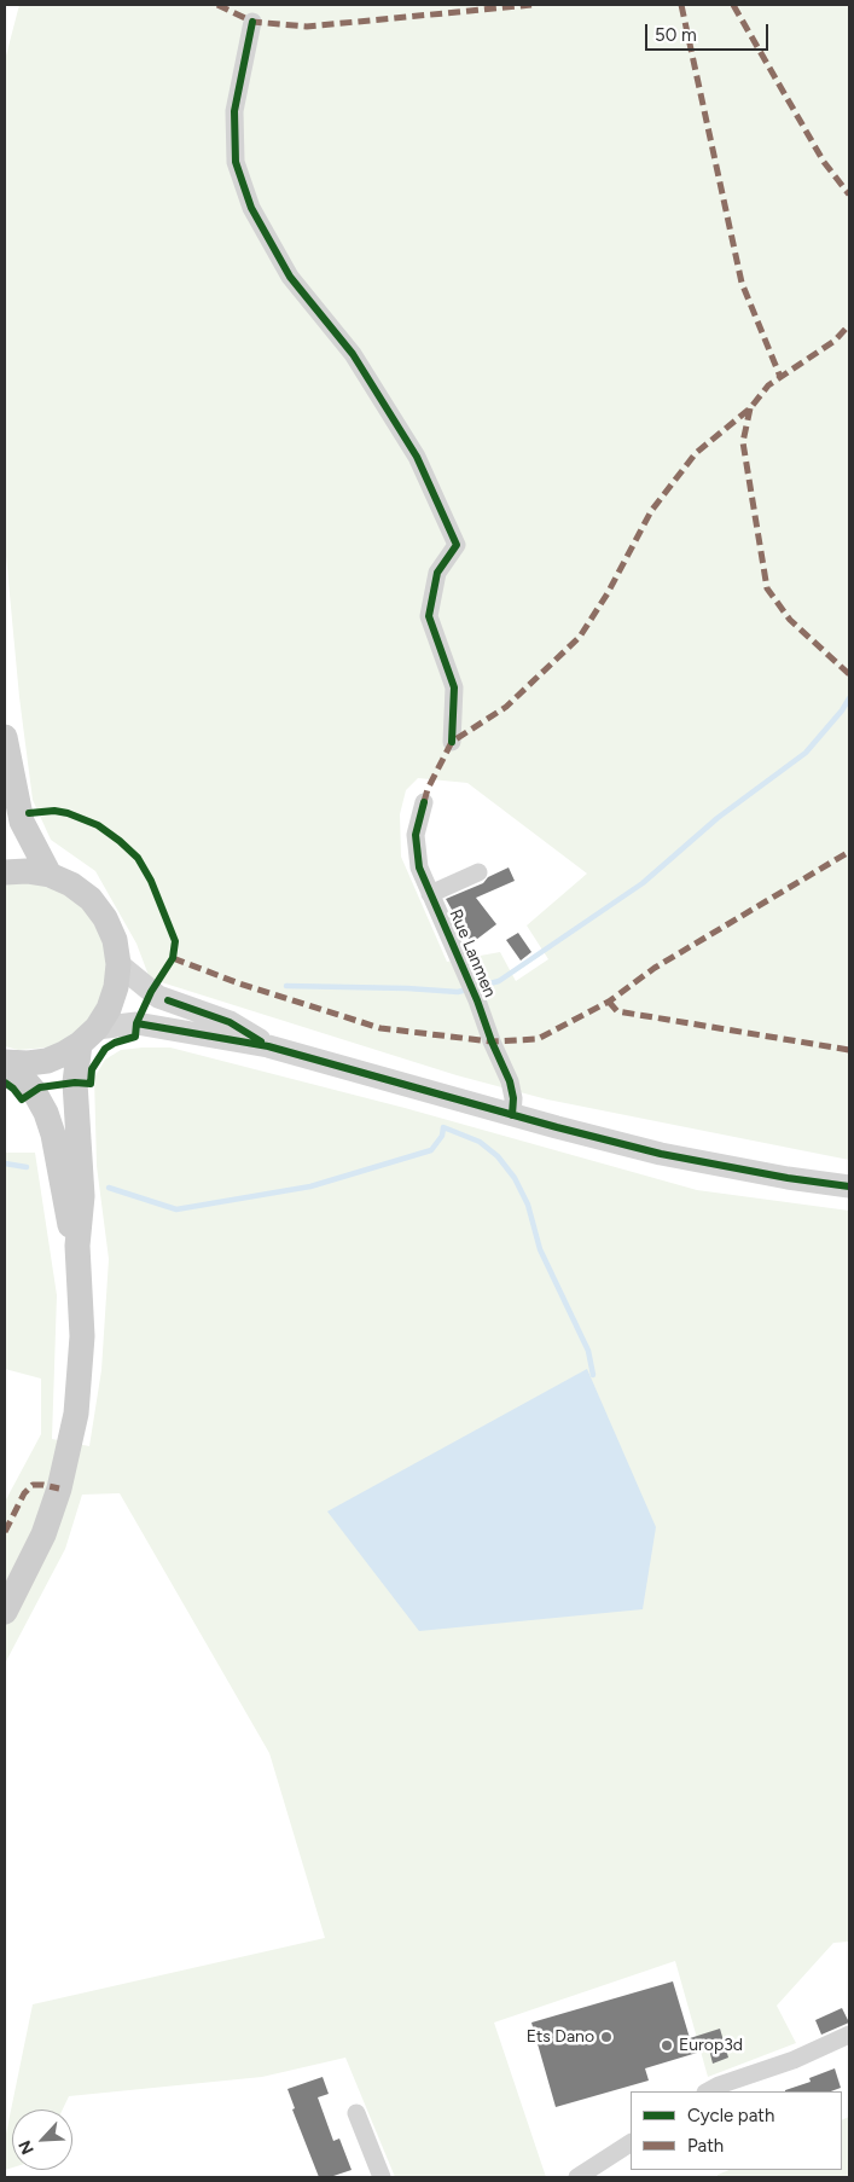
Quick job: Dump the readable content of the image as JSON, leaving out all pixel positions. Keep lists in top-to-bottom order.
{
  "streets": {
    "street": ["Rue Lanmen"]
  },
  "places": ["Ets Dano", "Europ3d"],
  "legend": ["Cycle path", "Path"],
  "scale_bar": "50 m",
  "north": "bottom left"
}
